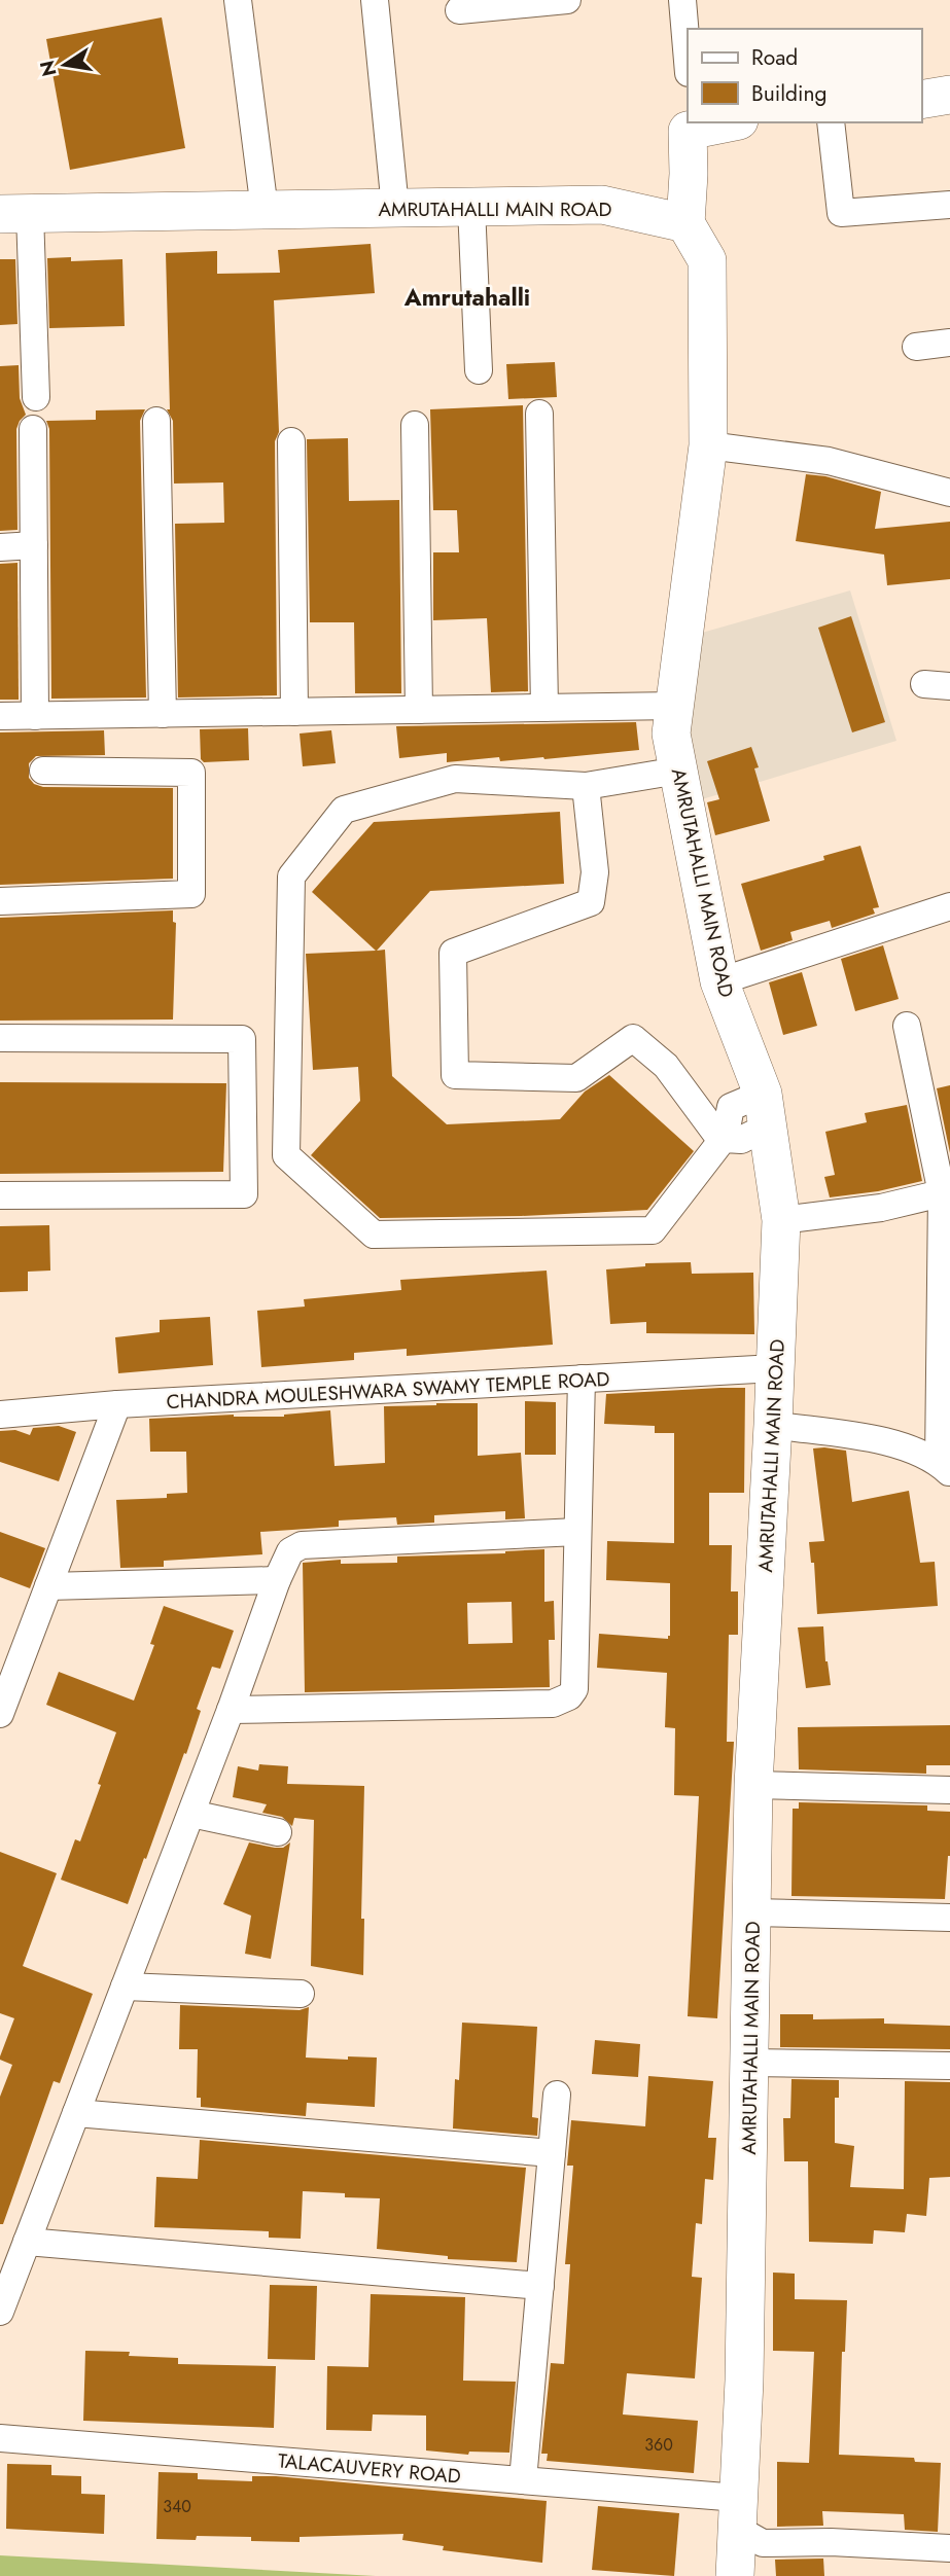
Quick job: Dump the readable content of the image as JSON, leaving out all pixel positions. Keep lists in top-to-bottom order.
{
  "streets": {
    "street": ["AMRUTAHALLI MAIN ROAD", "CHANDRA MOULESHWARA SWAMY TEMPLE ROAD", "TALACAUVERY ROAD"]
  },
  "crossings": [
    ["AMRUTAHALLI MAIN ROAD", "CHANDRA MOULESHWARA SWAMY TEMPLE ROAD"],
    ["AMRUTAHALLI MAIN ROAD", "TALACAUVERY ROAD"]
  ],
  "districts": ["Amrutahalli"],
  "house_numbers": ["360", "340"],
  "legend": ["Road", "Building"],
  "north": "left"
}
